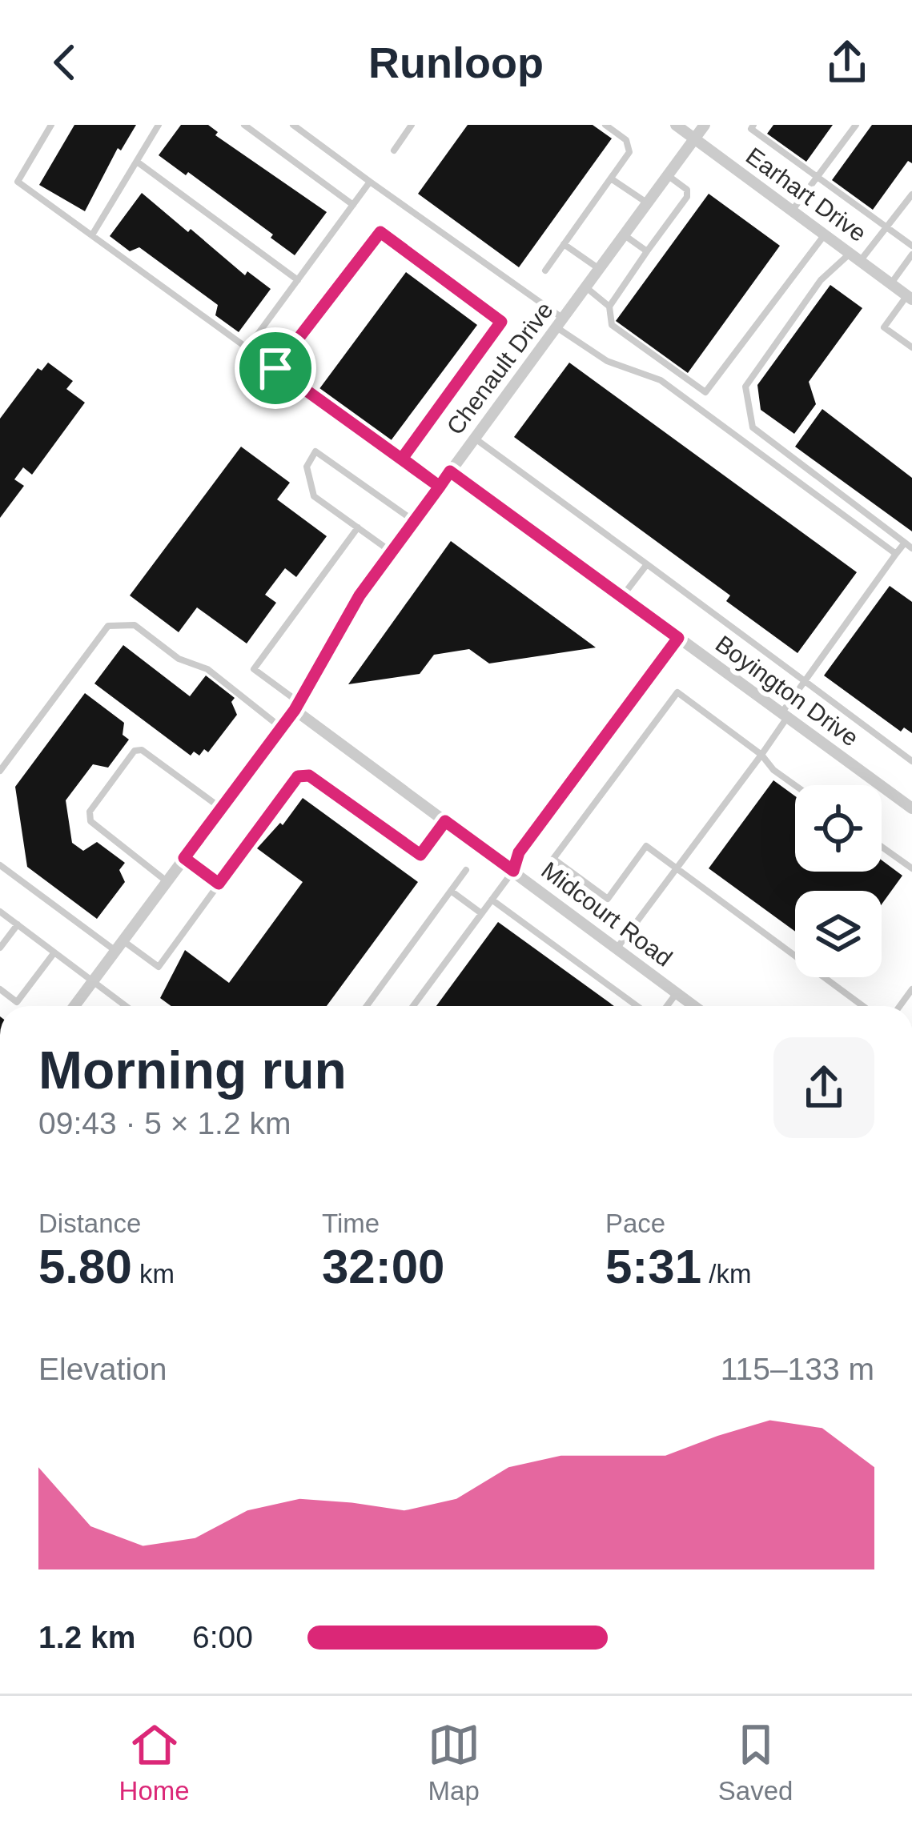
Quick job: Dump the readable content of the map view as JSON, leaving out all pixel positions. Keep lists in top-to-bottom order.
{
  "streets": {
    "street": [
      "Earhart Drive",
      "Chenault Drive",
      "Boyington Drive",
      "Midcourt Road"
    ]
  },
  "crossings": [
    ["Earhart Drive", "Chenault Drive"],
    ["Chenault Drive", "Boyington Drive"],
    ["Chenault Drive", "Midcourt Road"]
  ],
  "page": {
    "header": "Runloop",
    "heading": ["Morning run", "09:43 · 5 × 1.2 km"],
    "stats": [
      ["Distance", "5.80 km"],
      ["Time", "32:00"],
      ["Pace", "5:31 /km"]
    ],
    "chart": ["Elevation", "115–133 m"],
    "list": [
      {
        "name": "1.2 km",
        "note": "6:00"
      }
    ],
    "tabs": ["Home", "Map", "Saved"]
  }
}
